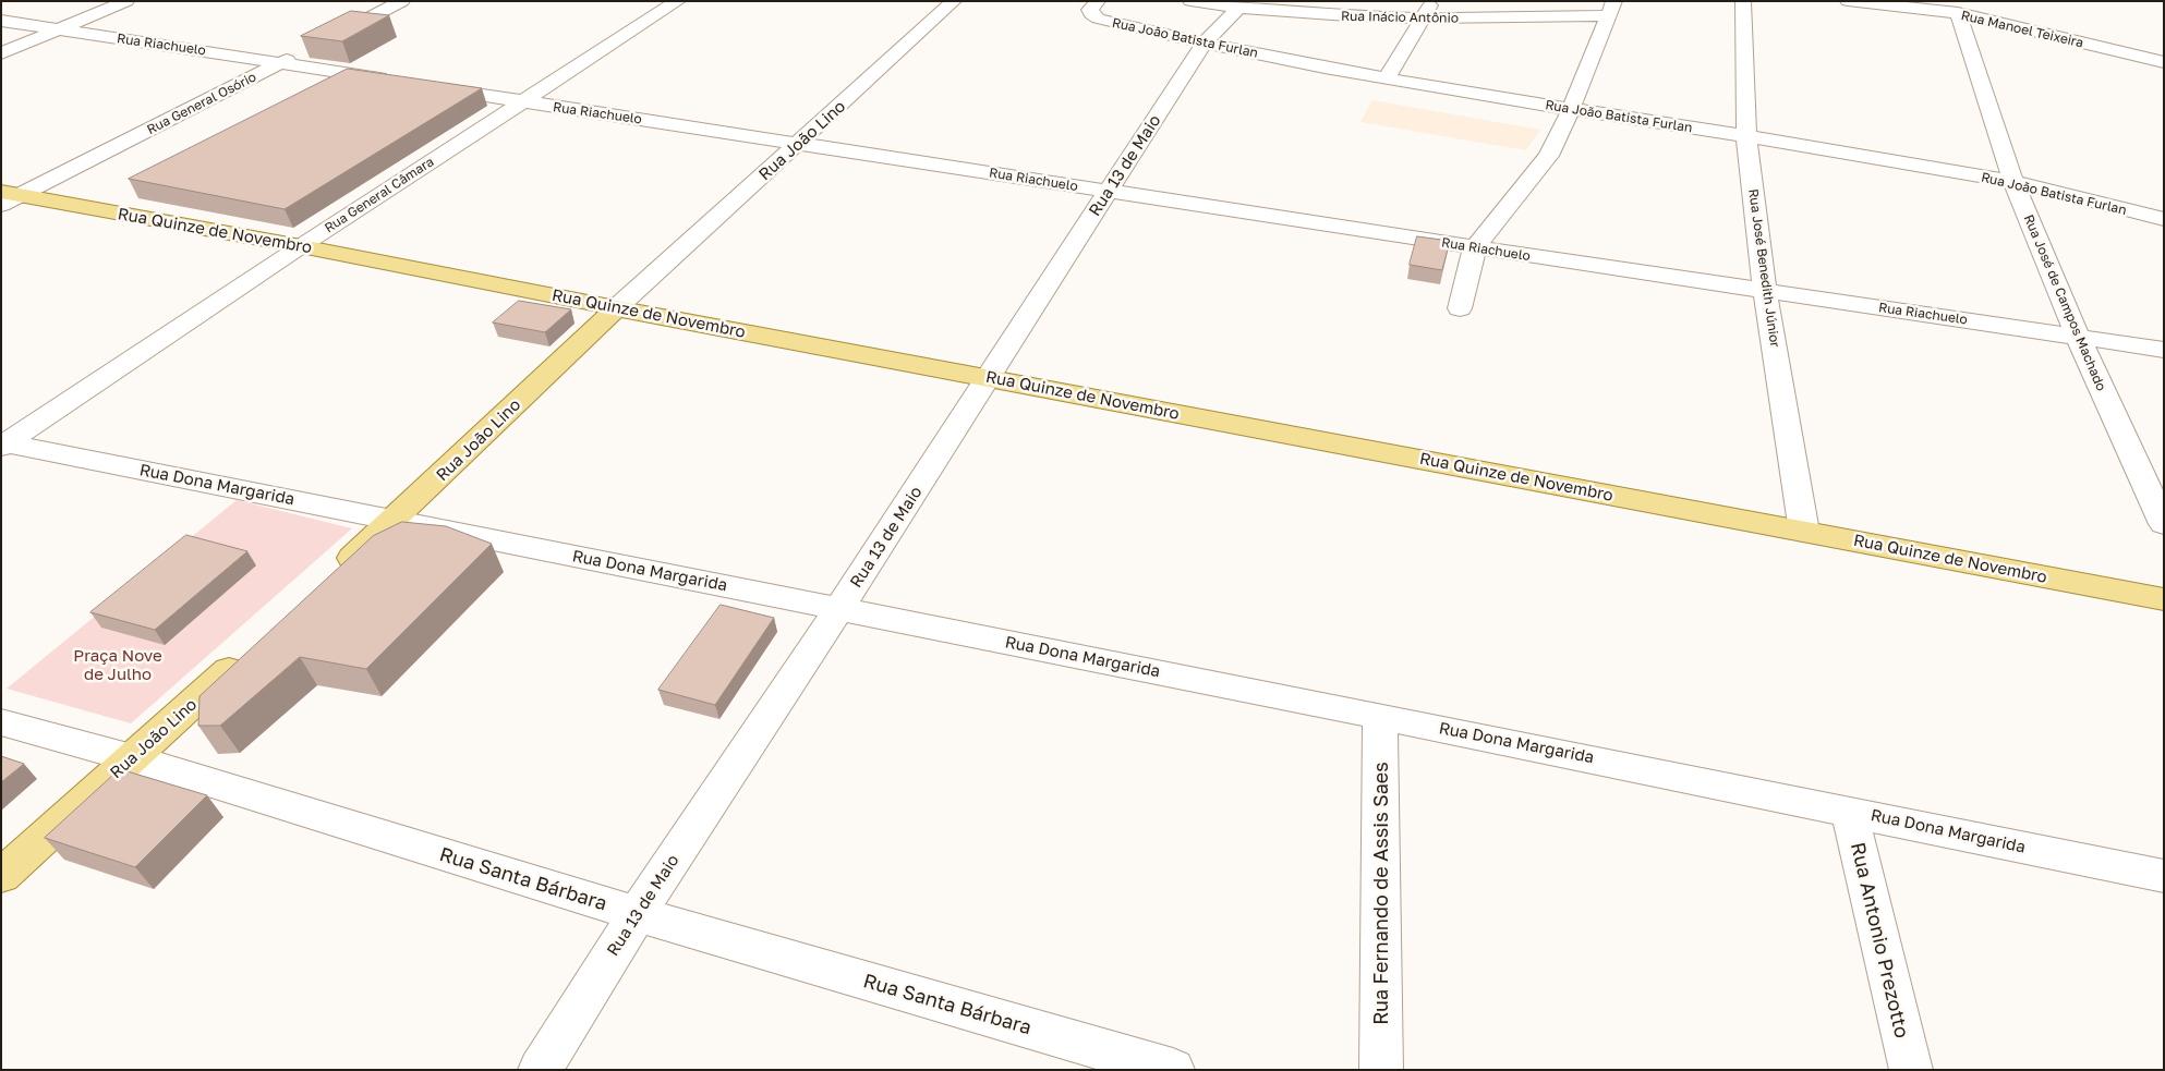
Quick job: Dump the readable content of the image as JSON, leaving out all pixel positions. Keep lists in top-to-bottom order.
{
  "streets": {
    "main road": ["Rua João Lino", "Rua Quinze de Novembro"],
    "street": [
      "Rua Inácio Antônio",
      "Rua Manoel Teixeira",
      "Rua João Batista Furlan",
      "Rua Riachuelo",
      "Rua General Osório",
      "Rua 13 de Maio",
      "Rua General Câmara",
      "Rua José Benedith Júnior",
      "Rua José de Campos Machado",
      "Rua Dona Margarida",
      "Rua Santa Bárbara",
      "Rua Fernando de Assis Saes",
      "Rua Antonio Prezotto"
    ]
  },
  "crossings": [
    ["Rua Inácio Antônio", "Rua 13 de Maio"],
    ["Rua Manoel Teixeira", "Rua José de Campos Machado"],
    ["Rua João Batista Furlan", "Rua 13 de Maio"],
    ["Rua João Batista Furlan", "Rua José Benedith Júnior"],
    ["Rua João Batista Furlan", "Rua José de Campos Machado"],
    ["Rua Riachuelo", "Rua General Osório"],
    ["Rua Riachuelo", "Rua João Lino"],
    ["Rua Riachuelo", "Rua 13 de Maio"],
    ["Rua Riachuelo", "Rua General Câmara"],
    ["Rua Riachuelo", "Rua José Benedith Júnior"],
    ["Rua Riachuelo", "Rua José de Campos Machado"],
    ["Rua General Osório", "Rua Quinze de Novembro"],
    ["Rua João Lino", "Rua Quinze de Novembro"],
    ["Rua João Lino", "Rua Dona Margarida"],
    ["Rua João Lino", "Rua Santa Bárbara"],
    ["Rua 13 de Maio", "Rua Quinze de Novembro"],
    ["Rua 13 de Maio", "Rua Dona Margarida"],
    ["Rua 13 de Maio", "Rua Santa Bárbara"],
    ["Rua General Câmara", "Rua Quinze de Novembro"],
    ["Rua General Câmara", "Rua Dona Margarida"],
    ["Rua Quinze de Novembro", "Rua José Benedith Júnior"],
    ["Rua Dona Margarida", "Rua Fernando de Assis Saes"],
    ["Rua Dona Margarida", "Rua Antonio Prezotto"]
  ],
  "parks": ["Praça Nove de Julho"]
}
